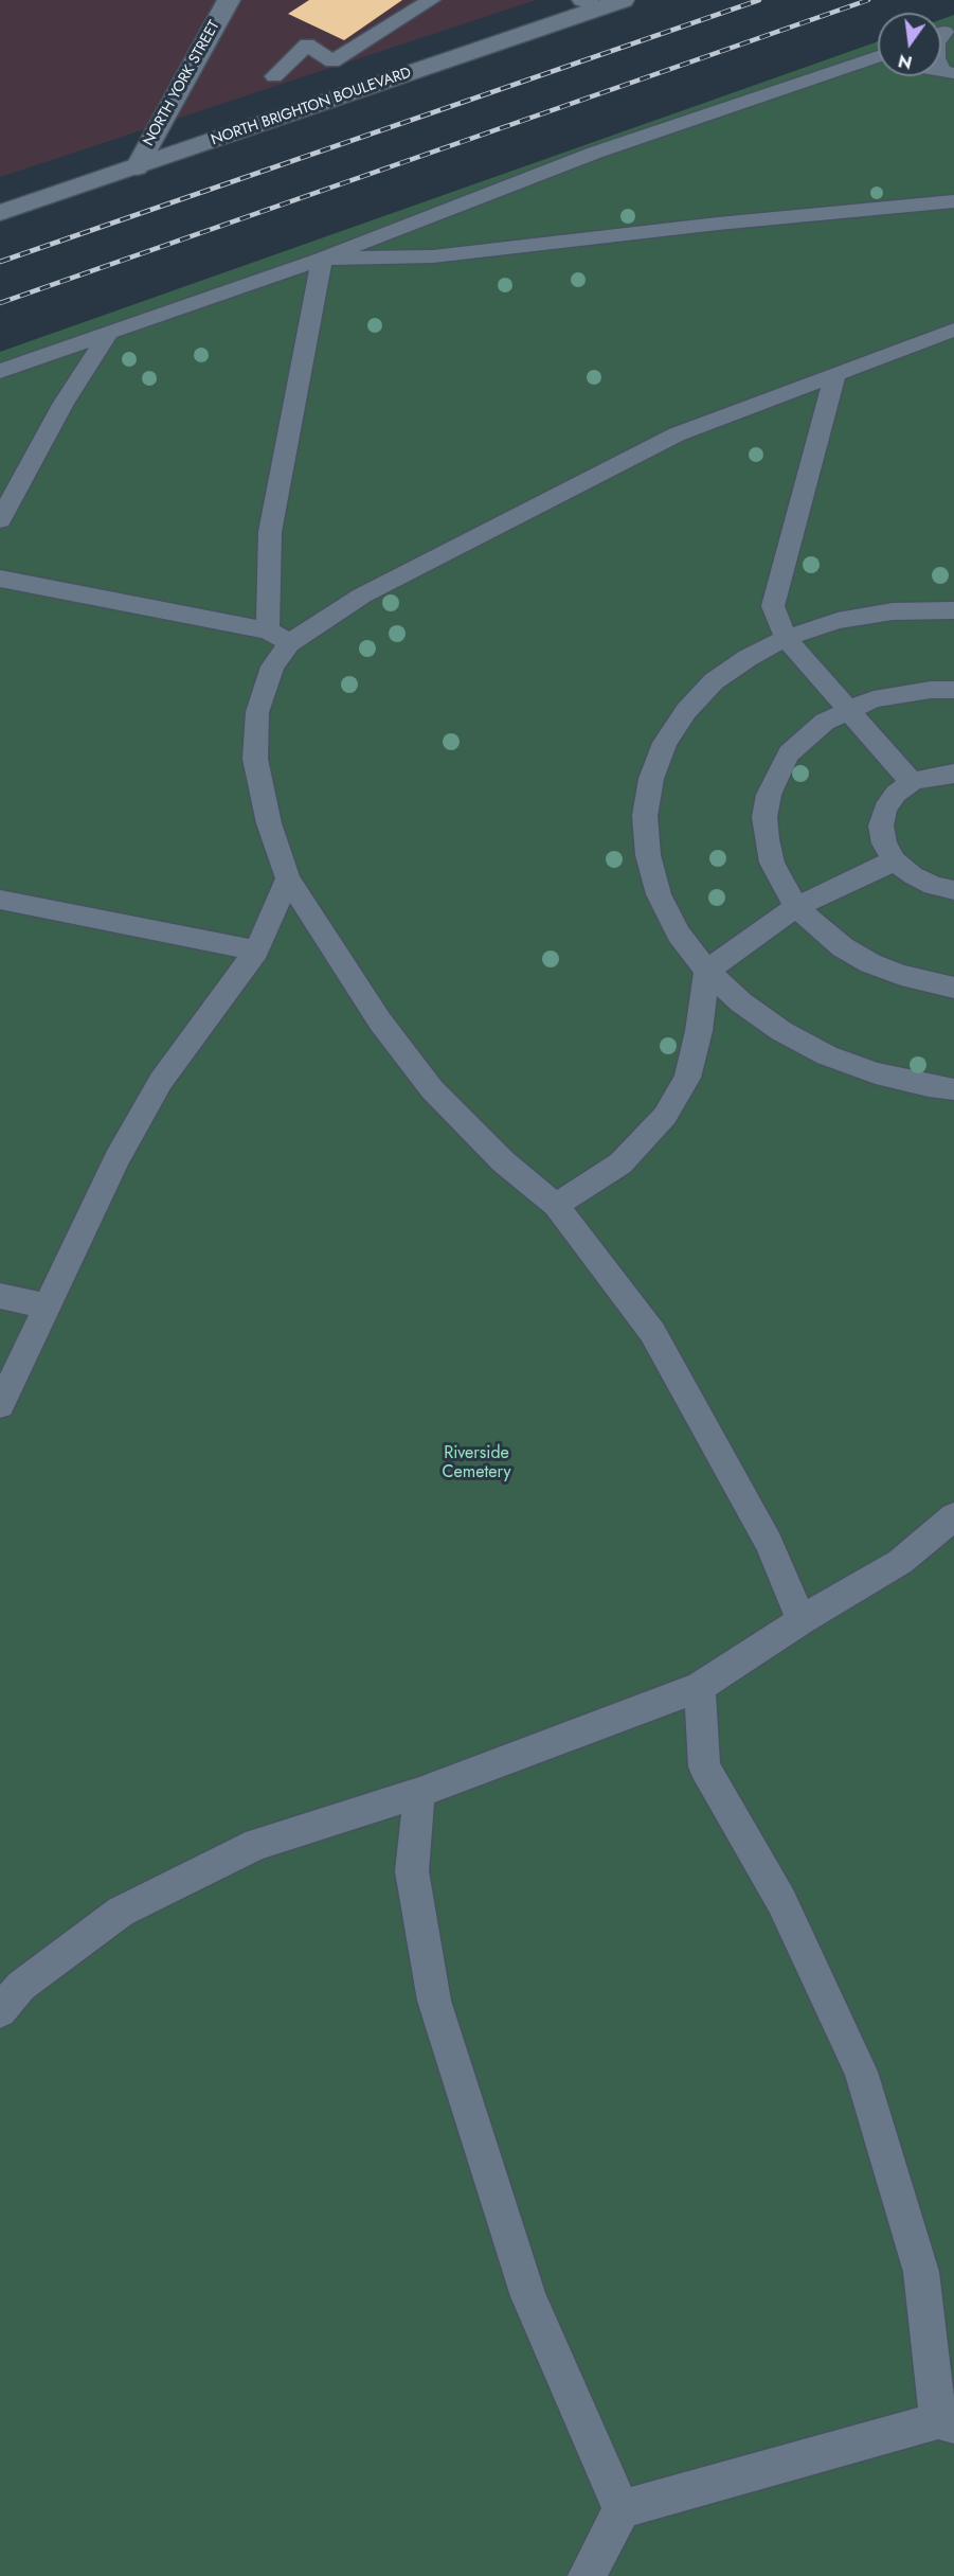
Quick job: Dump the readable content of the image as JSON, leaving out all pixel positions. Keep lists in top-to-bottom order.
{
  "streets": {
    "main road": ["NORTH YORK STREET", "NORTH BRIGHTON BOULEVARD"]
  },
  "crossings": [
    ["NORTH YORK STREET", "NORTH BRIGHTON BOULEVARD"]
  ],
  "parks": ["Riverside Cemetery"],
  "north": "bottom"
}
